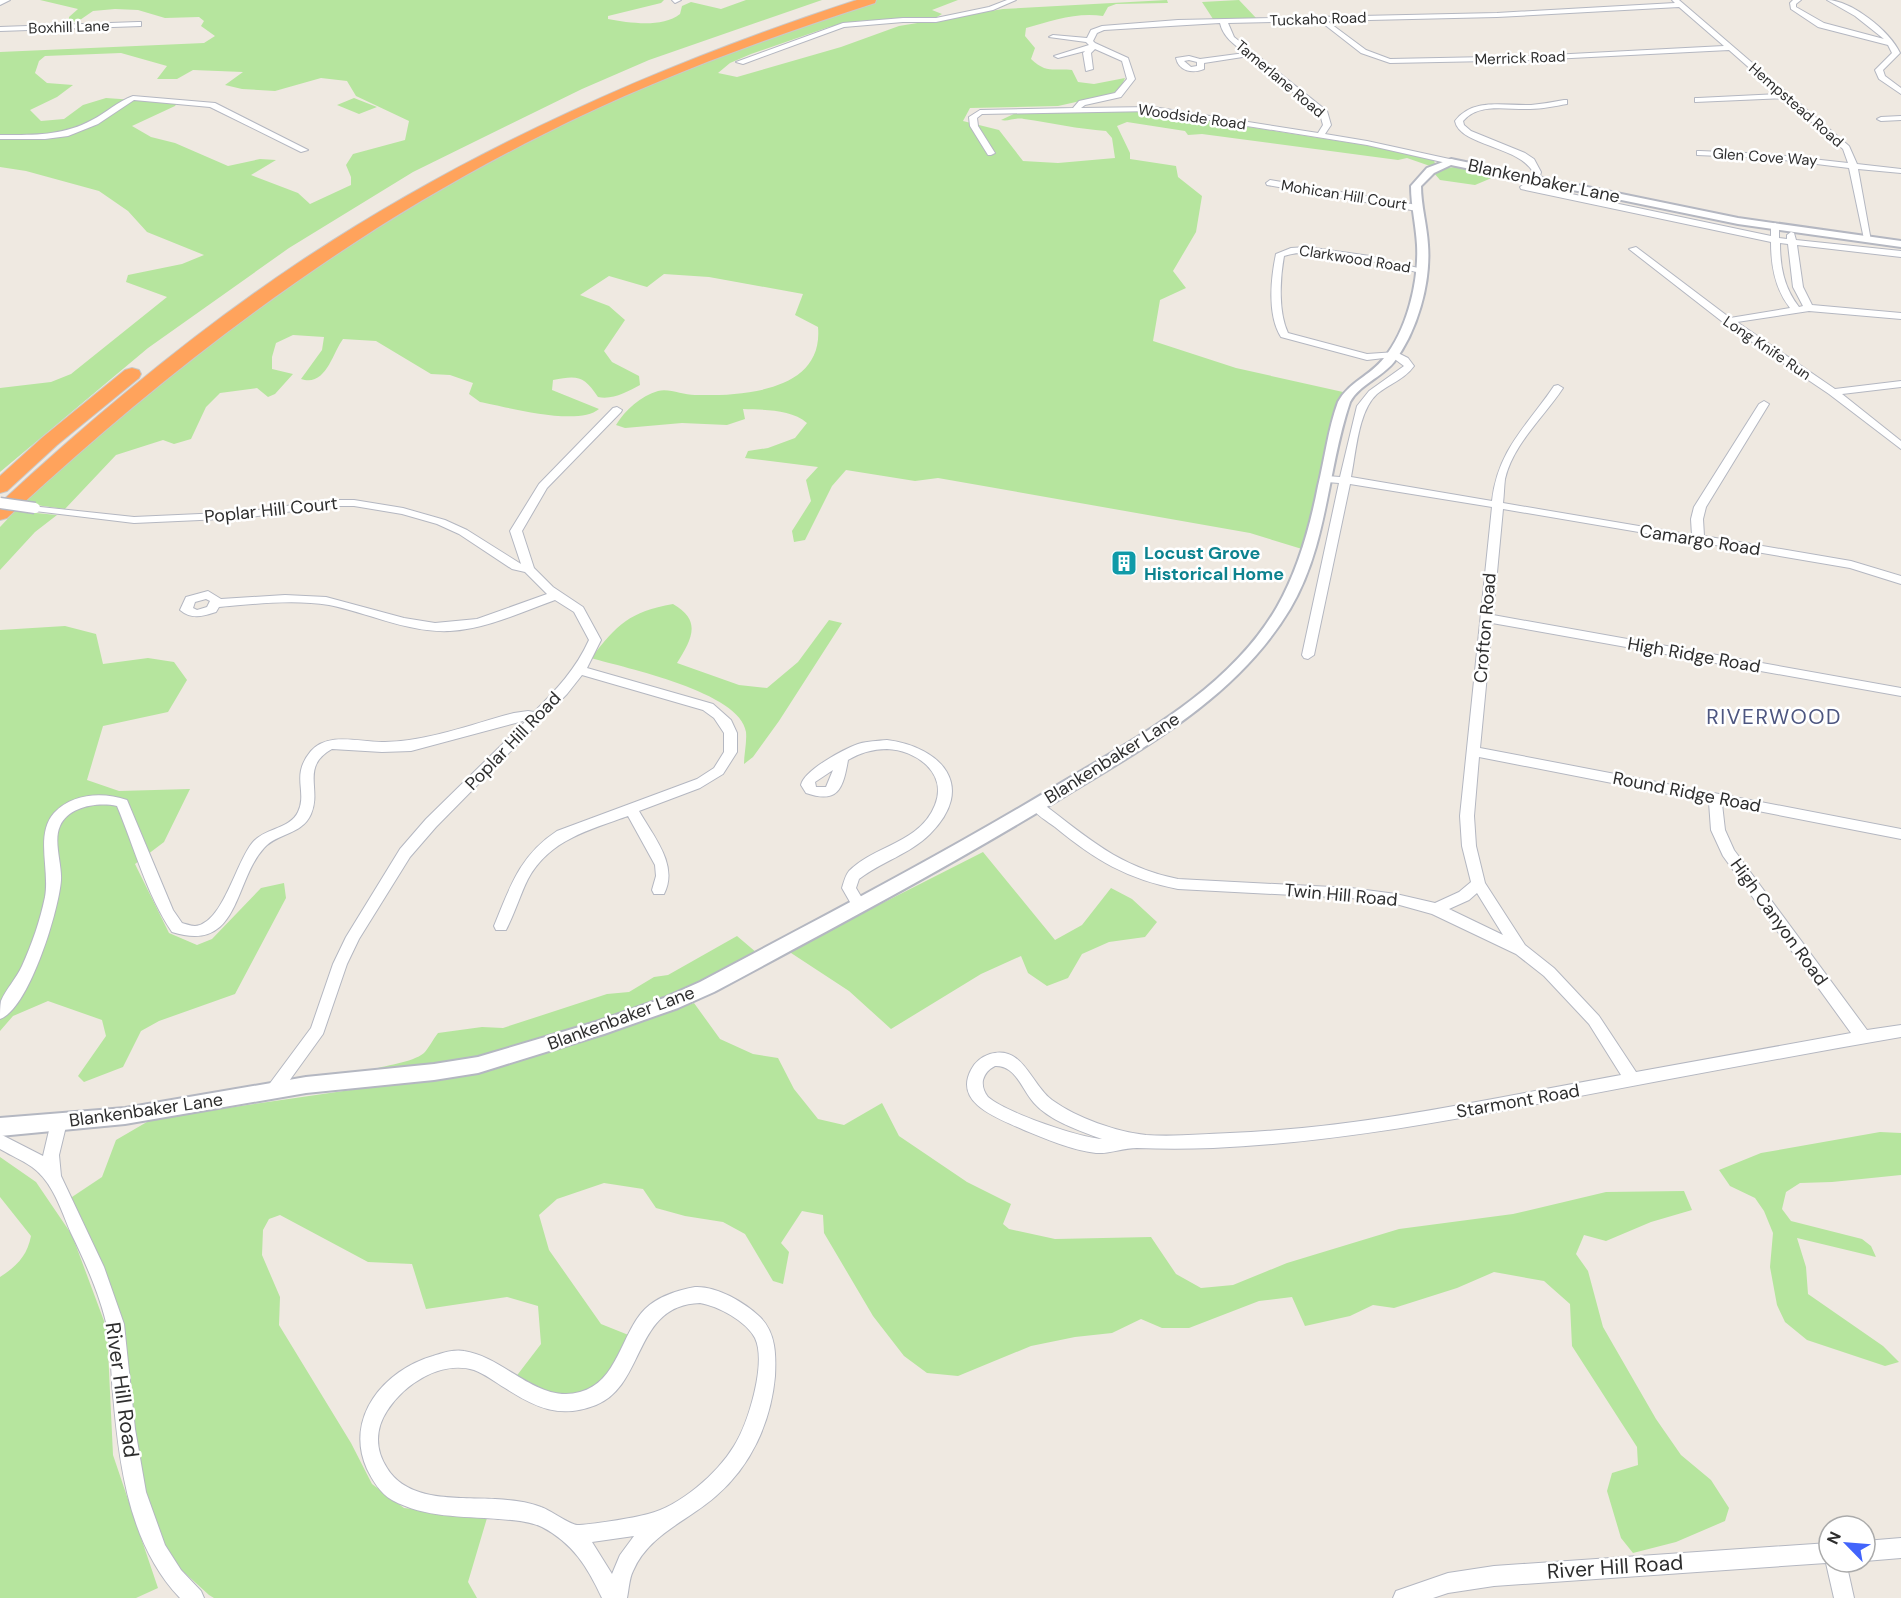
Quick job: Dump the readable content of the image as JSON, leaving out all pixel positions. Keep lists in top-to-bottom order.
{
  "streets": {
    "street": [
      "Tuckaho Road",
      "Boxhill Lane",
      "Merrick Road",
      "Tamerlane Road",
      "Hempstead Road",
      "Woodside Road",
      "Glen Cove Way",
      "Blankenbaker Lane",
      "Mohican Hill Court",
      "Clarkwood Road",
      "Long Knife Run",
      "Poplar Hill Court",
      "Camargo Road",
      "Crofton Road",
      "High Ridge Road",
      "Poplar Hill Road",
      "Round Ridge Road",
      "Twin Hill Road",
      "High Canyon Road",
      "Starmont Road",
      "River Hill Road"
    ]
  },
  "crossings": [
    ["Tuckaho Road", "Merrick Road"],
    ["Tuckaho Road", "Tamerlane Road"],
    ["Tuckaho Road", "Hempstead Road"],
    ["Merrick Road", "Hempstead Road"],
    ["Tamerlane Road", "Woodside Road"],
    ["Hempstead Road", "Glen Cove Way"],
    ["Hempstead Road", "Blankenbaker Lane"],
    ["Woodside Road", "Blankenbaker Lane"],
    ["Blankenbaker Lane", "Mohican Hill Court"],
    ["Blankenbaker Lane", "Clarkwood Road"],
    ["Blankenbaker Lane", "Camargo Road"],
    ["Blankenbaker Lane", "Poplar Hill Road"],
    ["Blankenbaker Lane", "Twin Hill Road"],
    ["Blankenbaker Lane", "River Hill Road"],
    ["Poplar Hill Court", "Poplar Hill Road"],
    ["Camargo Road", "Crofton Road"],
    ["Crofton Road", "High Ridge Road"],
    ["Crofton Road", "Round Ridge Road"],
    ["Crofton Road", "Twin Hill Road"],
    ["Round Ridge Road", "High Canyon Road"],
    ["Twin Hill Road", "Starmont Road"],
    ["High Canyon Road", "Starmont Road"]
  ],
  "districts": ["RIVERWOOD"],
  "places": {
    "building": ["Locust Grove Historical Home"]
  },
  "north": "top left"
}
